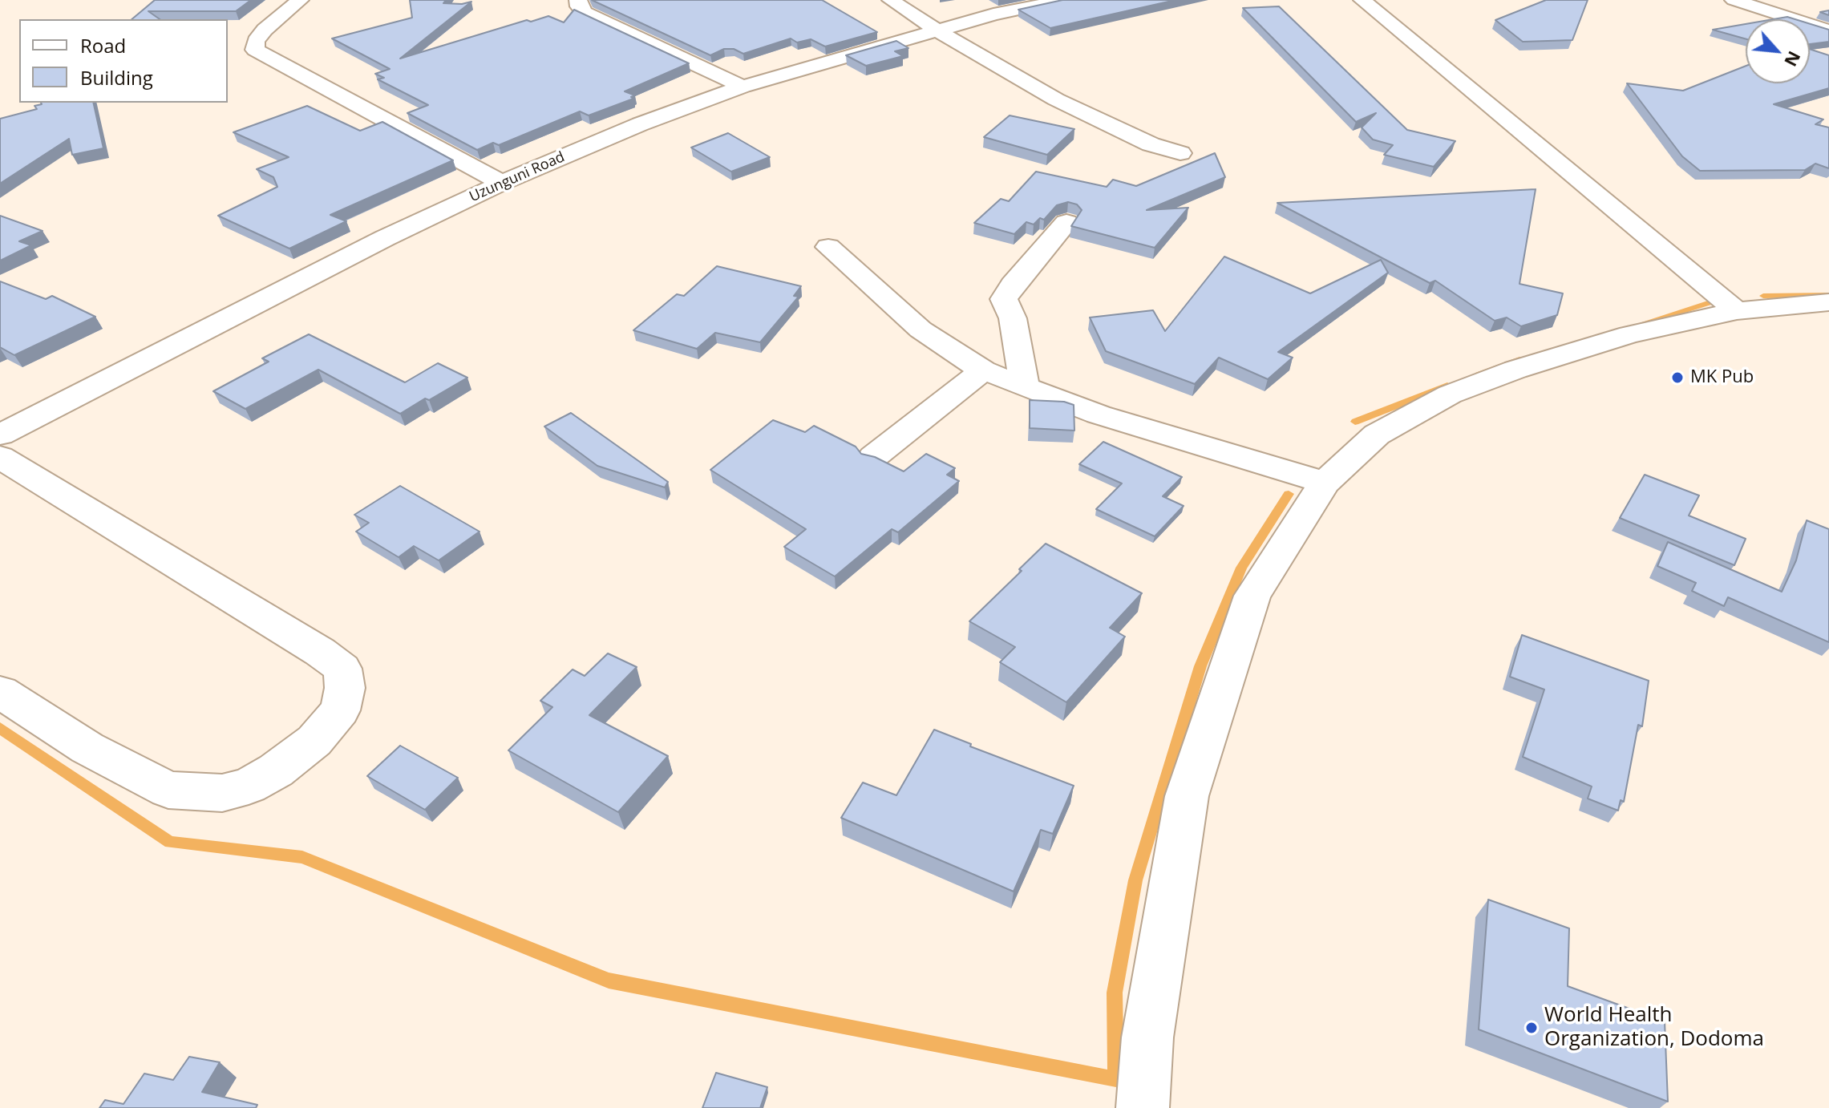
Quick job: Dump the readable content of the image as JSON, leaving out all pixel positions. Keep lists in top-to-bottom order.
{
  "streets": {
    "street": ["Uzunguni Road"]
  },
  "places": ["MK Pub", "World Health Organization, Dodoma"],
  "legend": ["Road", "Building"],
  "north": "bottom right"
}
